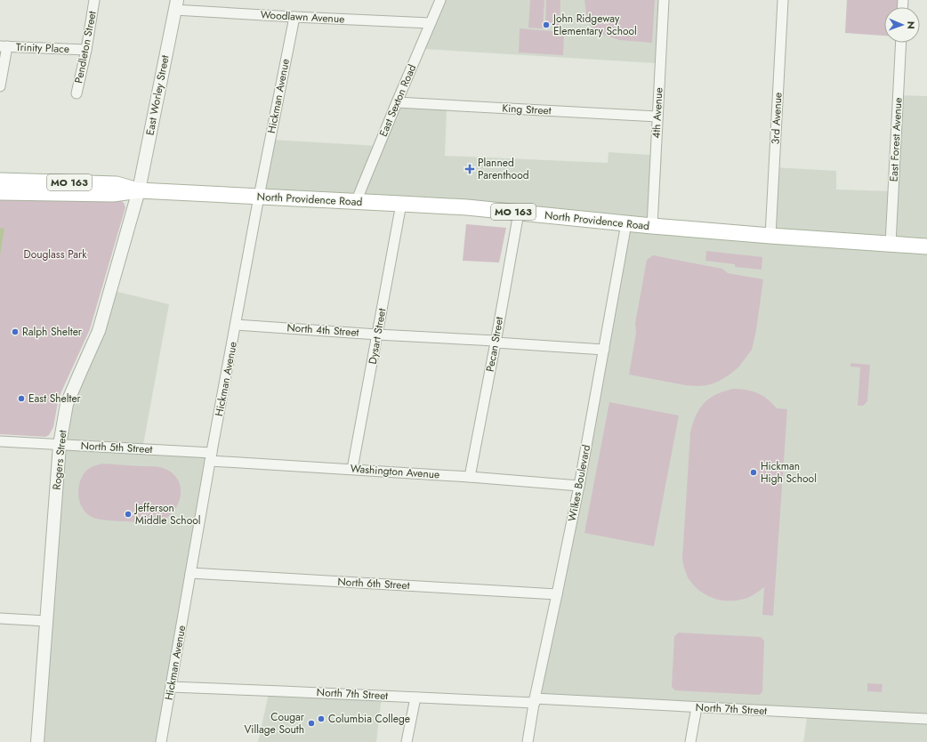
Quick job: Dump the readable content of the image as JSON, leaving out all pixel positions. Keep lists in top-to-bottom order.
{
  "streets": {
    "main road": ["MO 163", "North Providence Road"],
    "street": [
      "Woodlawn Avenue",
      "Pendleton Street",
      "Trinity Place",
      "East Worley Street",
      "Hickman Avenue",
      "East Sexton Road",
      "King Street",
      "4th Avenue",
      "3rd Avenue",
      "East Forest Avenue",
      "North 4th Street",
      "Dysart Street",
      "Pecan Street",
      "North 5th Street",
      "Rogers Street",
      "Washington Avenue",
      "Wilkes Boulevard",
      "North 6th Street",
      "North 7th Street"
    ]
  },
  "crossings": [
    ["Woodlawn Avenue", "East Worley Street"],
    ["Woodlawn Avenue", "Hickman Avenue"],
    ["Woodlawn Avenue", "East Sexton Road"],
    ["Pendleton Street", "Trinity Place"],
    ["East Worley Street", "North Providence Road"],
    ["East Worley Street", "Rogers Street"],
    ["Hickman Avenue", "North Providence Road"],
    ["Hickman Avenue", "North 4th Street"],
    ["Hickman Avenue", "North 5th Street"],
    ["Hickman Avenue", "Washington Avenue"],
    ["Hickman Avenue", "North 6th Street"],
    ["Hickman Avenue", "North 7th Street"],
    ["East Sexton Road", "King Street"],
    ["East Sexton Road", "North Providence Road"],
    ["King Street", "4th Avenue"],
    ["4th Avenue", "North Providence Road"],
    ["3rd Avenue", "North Providence Road"],
    ["East Forest Avenue", "North Providence Road"],
    ["North Providence Road", "Dysart Street"],
    ["North Providence Road", "Pecan Street"],
    ["North Providence Road", "Rogers Street"],
    ["North Providence Road", "Wilkes Boulevard"],
    ["North 4th Street", "Dysart Street"],
    ["North 4th Street", "Pecan Street"],
    ["North 4th Street", "Wilkes Boulevard"],
    ["Dysart Street", "Washington Avenue"],
    ["Pecan Street", "Washington Avenue"],
    ["North 5th Street", "Rogers Street"],
    ["North 5th Street", "Washington Avenue"],
    ["Washington Avenue", "Wilkes Boulevard"],
    ["Wilkes Boulevard", "North 6th Street"],
    ["Wilkes Boulevard", "North 7th Street"]
  ],
  "parks": ["Douglass Park"],
  "places": {
    "other": [
      "John Ridgeway Elementary School",
      "Ralph Shelter",
      "East Shelter",
      "Hickman High School",
      "Jefferson Middle School",
      "Columbia College",
      "Cougar Village South"
    ],
    "health": ["Planned Parenthood"]
  },
  "north": "right"
}
